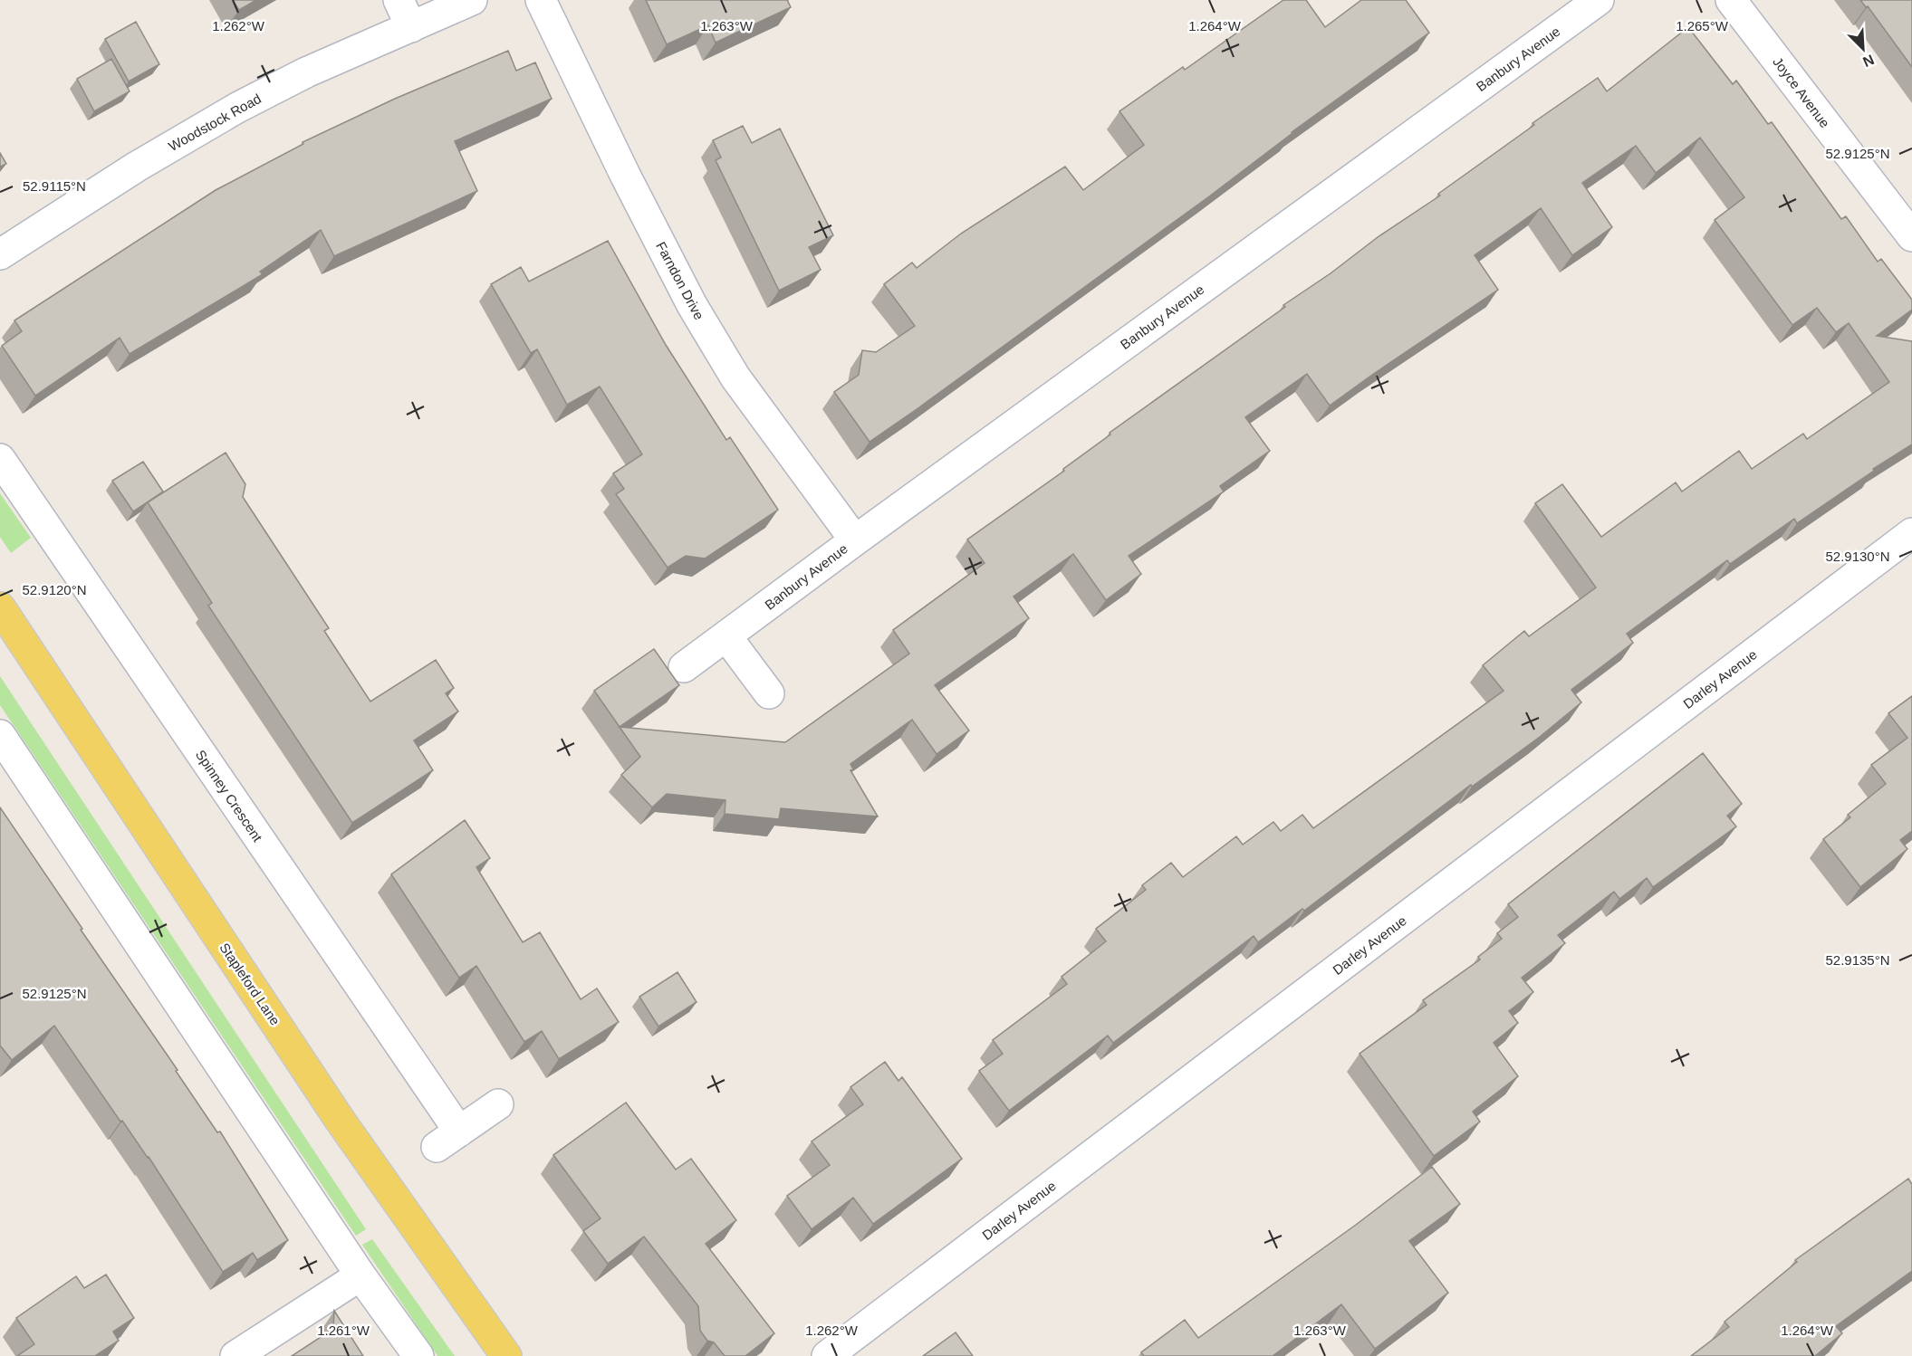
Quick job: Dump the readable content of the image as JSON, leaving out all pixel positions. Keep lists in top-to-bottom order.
{
  "streets": {
    "main road": ["Stapleford Lane"],
    "street": [
      "Banbury Avenue",
      "Joyce Avenue",
      "Woodstock Road",
      "Farndon Drive",
      "Darley Avenue",
      "Spinney Crescent"
    ]
  },
  "crossings": [
    ["Banbury Avenue", "Farndon Drive"]
  ],
  "north": "bottom right",
  "coordinates": [
    "1.262°W",
    "1.263°W",
    "1.264°W",
    "1.265°W",
    "52.9125°N",
    "52.9115°N",
    "52.9130°N",
    "52.9120°N",
    "52.9135°N",
    "1.261°W"
  ]
}
